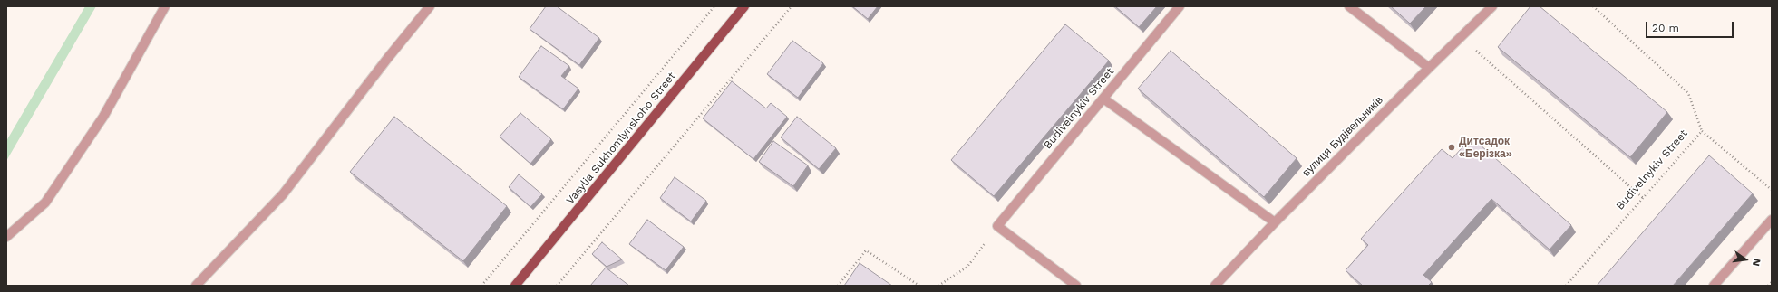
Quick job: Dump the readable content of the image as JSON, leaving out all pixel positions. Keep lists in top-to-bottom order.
{
  "streets": {
    "main road": ["Vasylia Sukhomlynskoho Street"],
    "street": ["Budivelnykiv Street", "вулиця Будівельників"]
  },
  "places": ["Дитсадок «Берізка»"],
  "scale_bar": "20 m",
  "north": "right"
}
